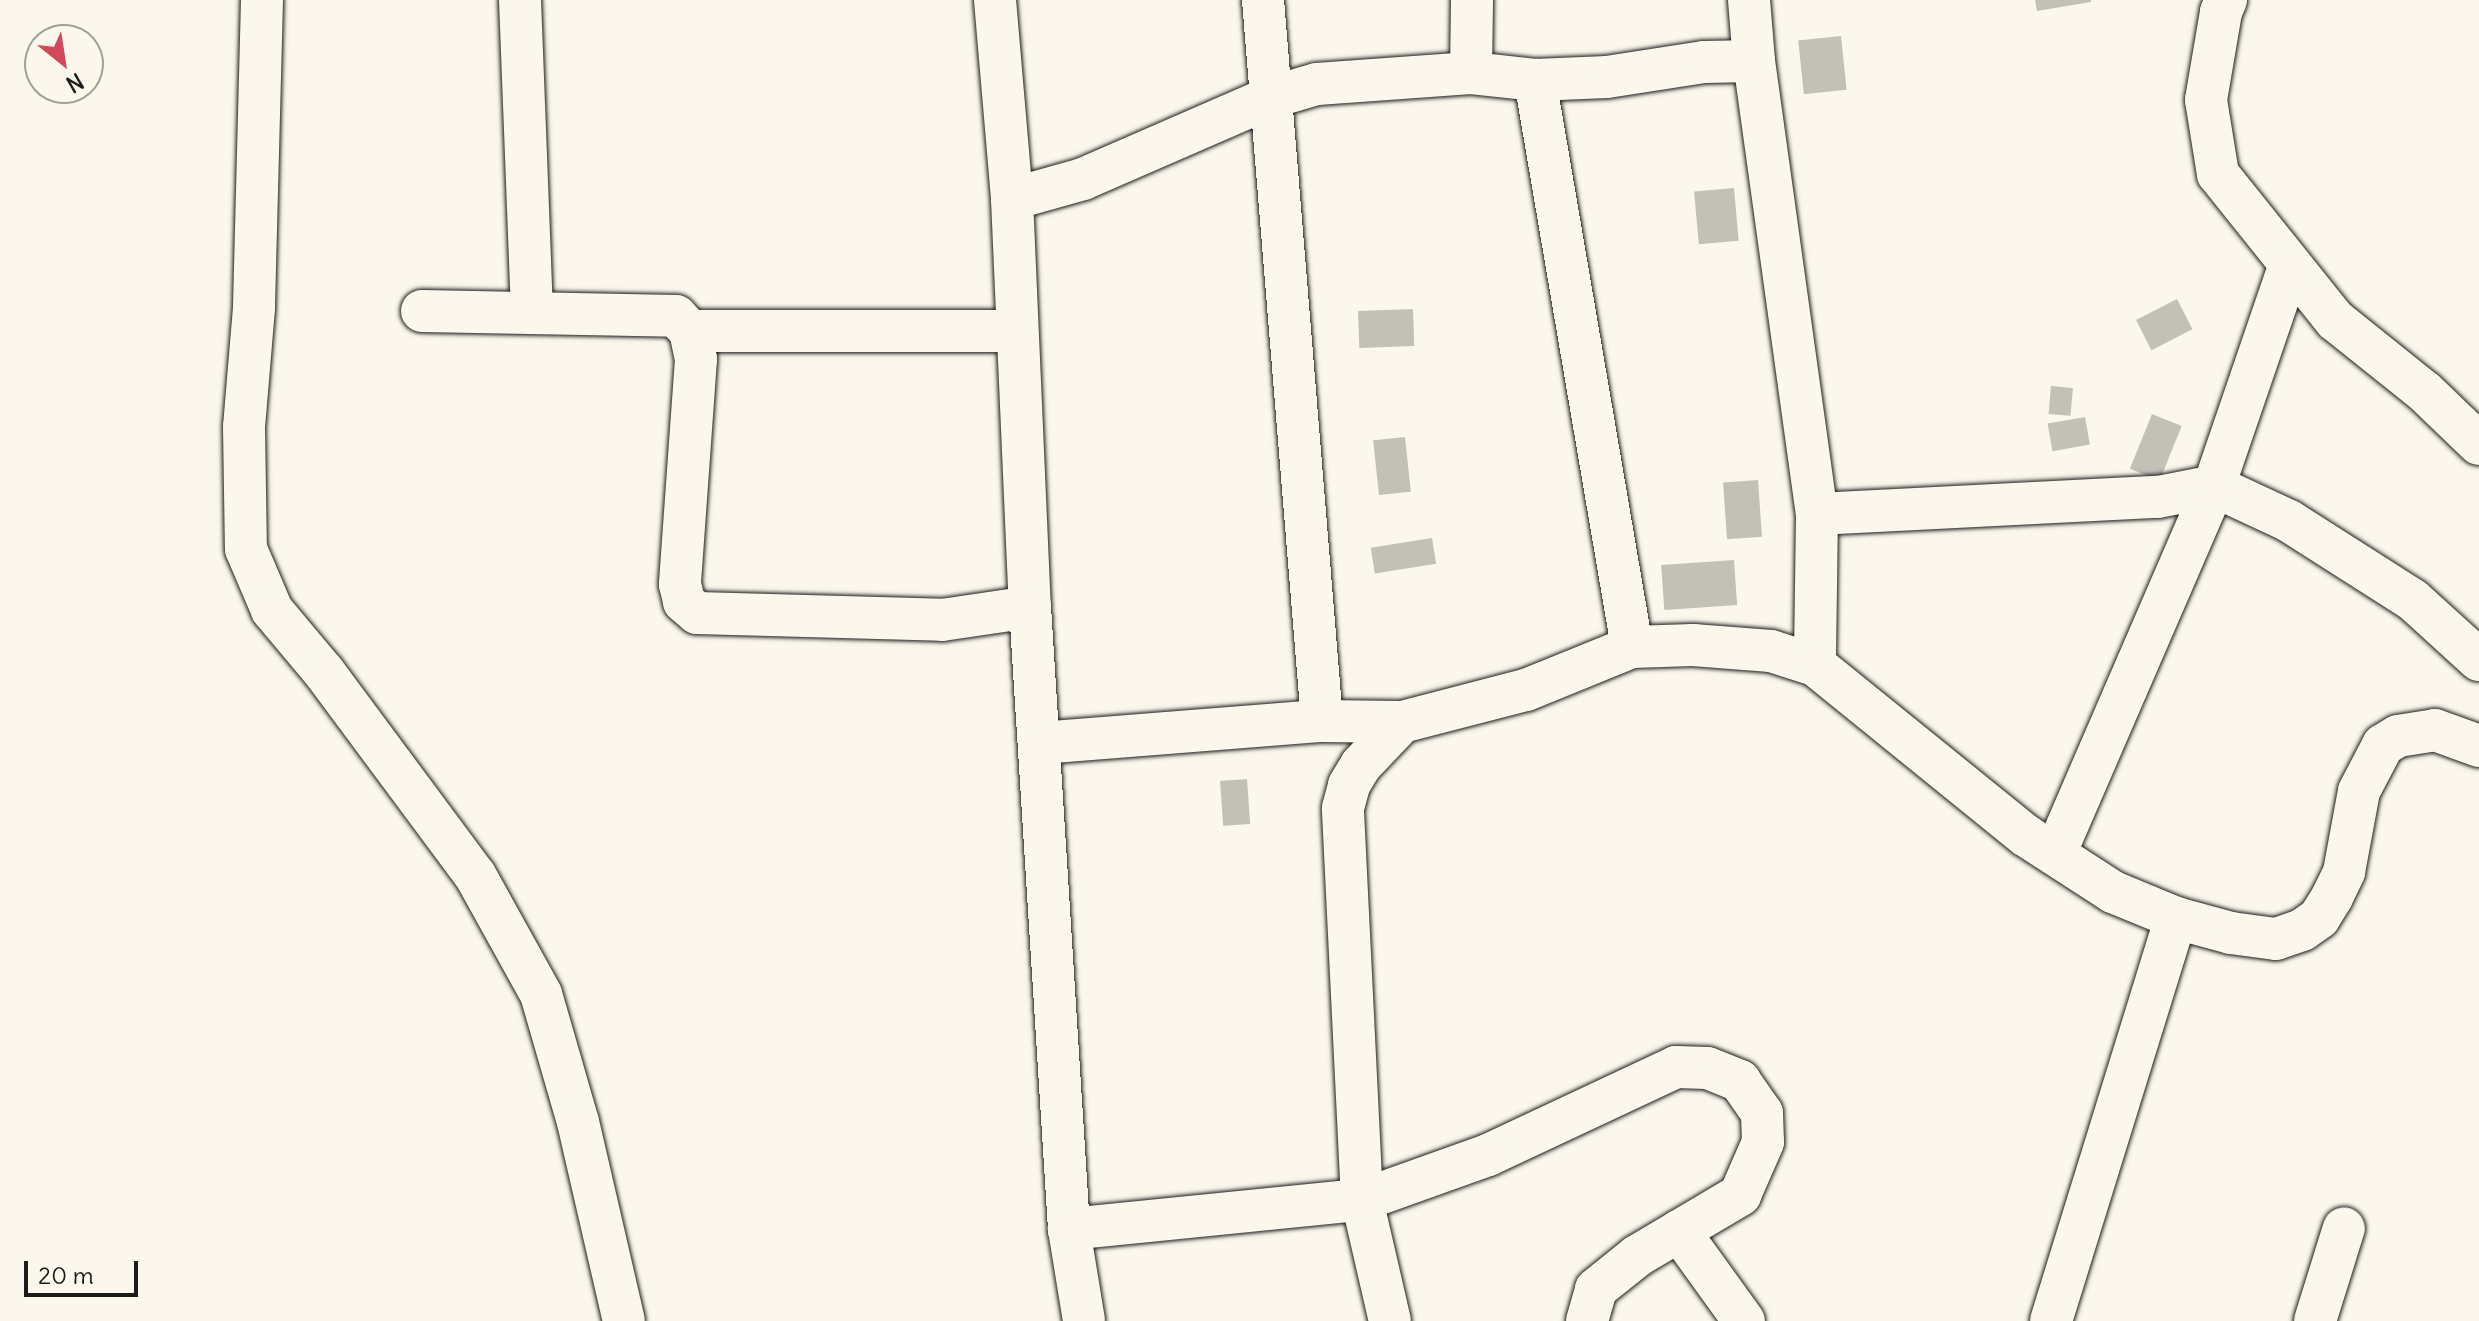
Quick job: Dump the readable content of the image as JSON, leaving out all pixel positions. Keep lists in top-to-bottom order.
{
  "scale_bar": "20 m",
  "north": "bottom right"
}
